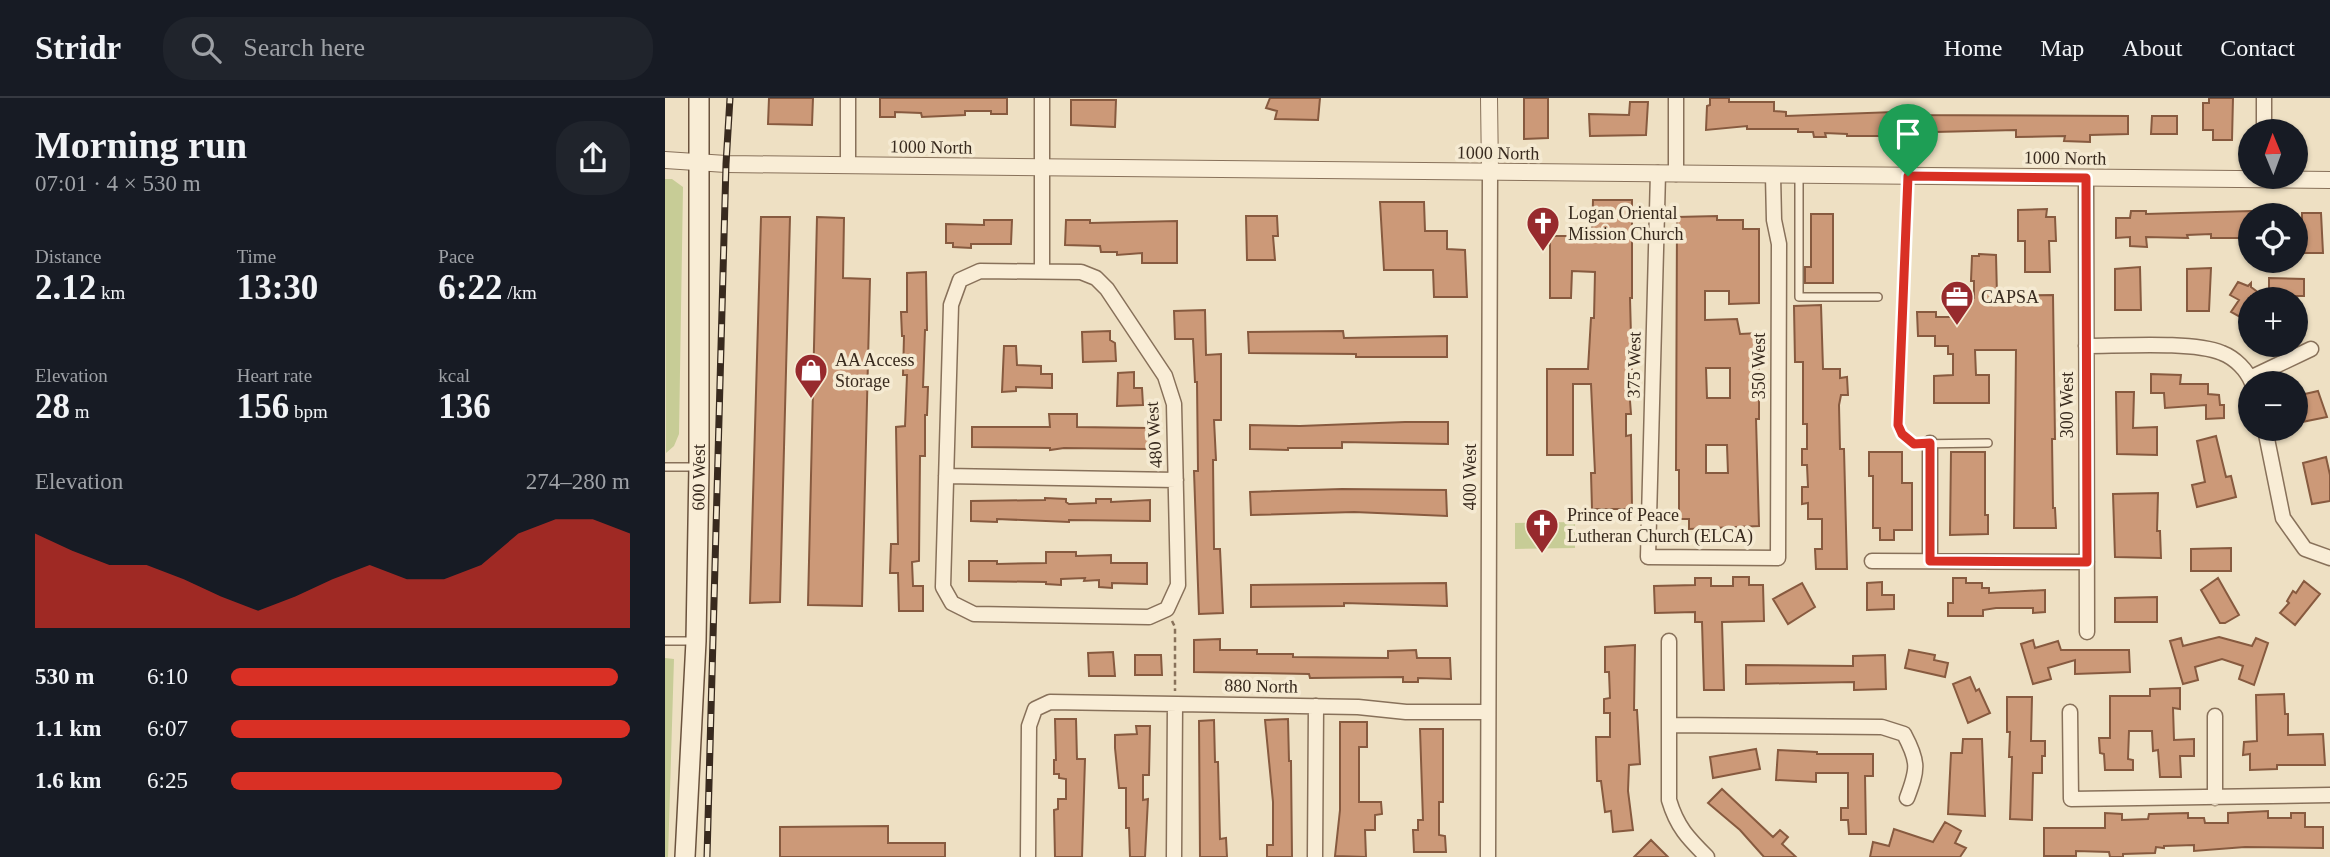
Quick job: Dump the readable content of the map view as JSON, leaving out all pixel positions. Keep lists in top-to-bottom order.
{
  "streets": {
    "main road": ["600 West"],
    "street": [
      "1000 North",
      "375 West",
      "350 West",
      "300 West",
      "480 West",
      "400 West",
      "880 North"
    ]
  },
  "crossings": [
    ["1000 North", "375 West"],
    ["1000 North", "350 West"],
    ["1000 North", "300 West"],
    ["1000 North", "400 West"],
    ["1000 North", "600 West"],
    ["375 West", "350 West"],
    ["400 West", "880 North"]
  ],
  "places": {
    "church": ["Logan Oriental Mission Church", "Prince of Peace Lutheran Church (ELCA)"],
    "office": ["CAPSA"],
    "shop": ["AA Access Storage"]
  },
  "north": "top",
  "page": {
    "header": "Stridr",
    "search": "Search here",
    "nav": [
      "Home",
      "Map",
      "About",
      "Contact"
    ],
    "heading": ["Morning run", "07:01 · 4 × 530 m"],
    "map_buttons": ["+", "−"],
    "stats": [
      ["Distance", "2.12 km"],
      ["Time", "13:30"],
      ["Pace", "6:22 /km"],
      ["Elevation", "28 m"],
      ["Heart rate", "156 bpm"],
      ["kcal", "136"]
    ],
    "chart": ["Elevation", "274–280 m"],
    "list": [
      {
        "name": "530 m",
        "note": "6:10"
      },
      {
        "name": "1.1 km",
        "note": "6:07"
      },
      {
        "name": "1.6 km",
        "note": "6:25"
      }
    ]
  }
}
